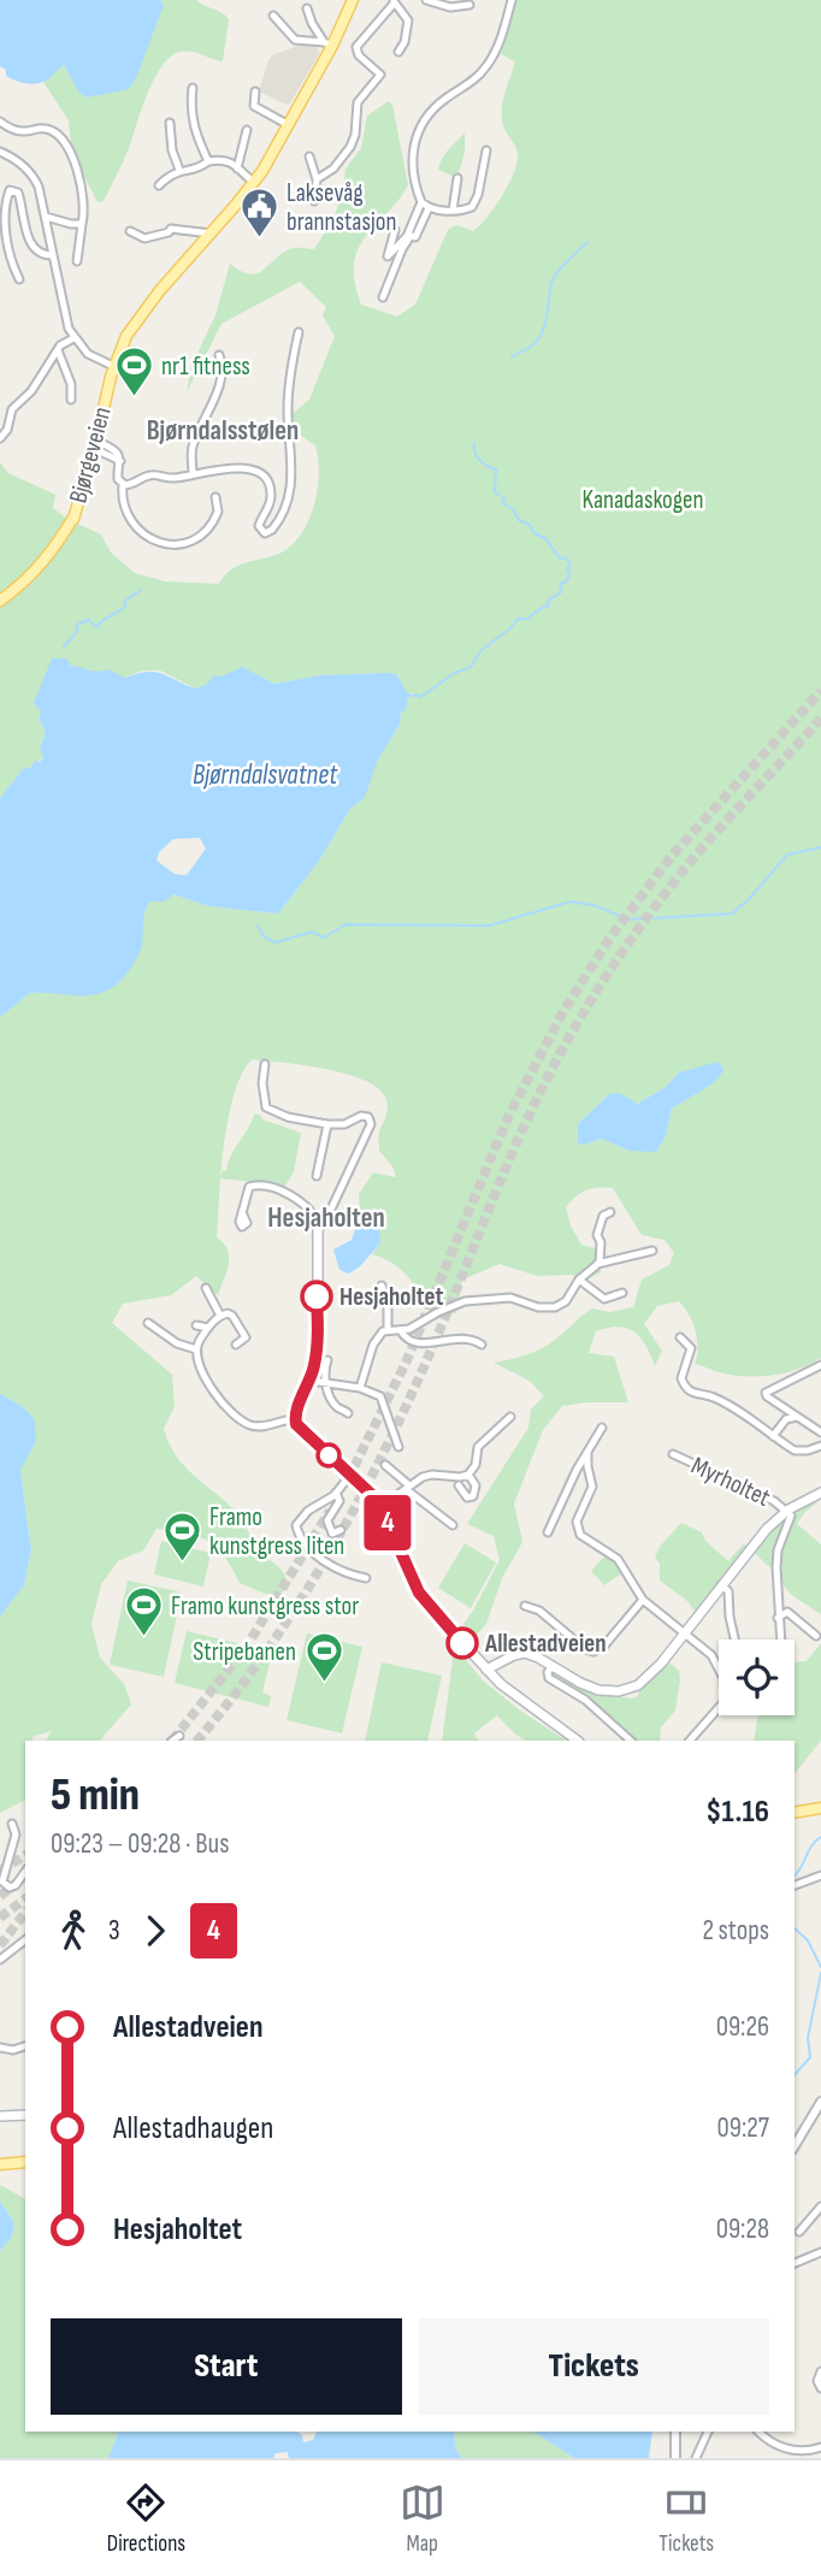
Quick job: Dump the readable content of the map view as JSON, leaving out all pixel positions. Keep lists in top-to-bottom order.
{
  "streets": {
    "main road": ["Bjørgeveien", "Myrholtet"]
  },
  "districts": ["Bjørndalsstølen", "Hesjaholten"],
  "water": ["Bjørndalsvatnet"],
  "parks": ["Kanadaskogen"],
  "places": {
    "public building": ["Laksevåg brannstasjon"],
    "sports": [
      "nr1 fitness",
      "Framo kunstgress liten",
      "Framo kunstgress stor",
      "Stripebanen"
    ],
    "other": ["Hesjaholtet", "Allestadveien"]
  },
  "lines": ["bus line 4"],
  "page": {
    "on_map": "4",
    "heading": ["5 min", "09:23 – 09:28 · Bus", "$1.16"],
    "legs": ["3", "4", "2 stops"],
    "list": [
      {
        "name": "Allestadveien",
        "value": "09:26"
      },
      {
        "name": "Allestadhaugen",
        "value": "09:27"
      },
      {
        "name": "Hesjaholtet",
        "value": "09:28"
      }
    ],
    "buttons": ["Start", "Tickets"],
    "tabs": ["Directions", "Map", "Tickets"]
  }
}
